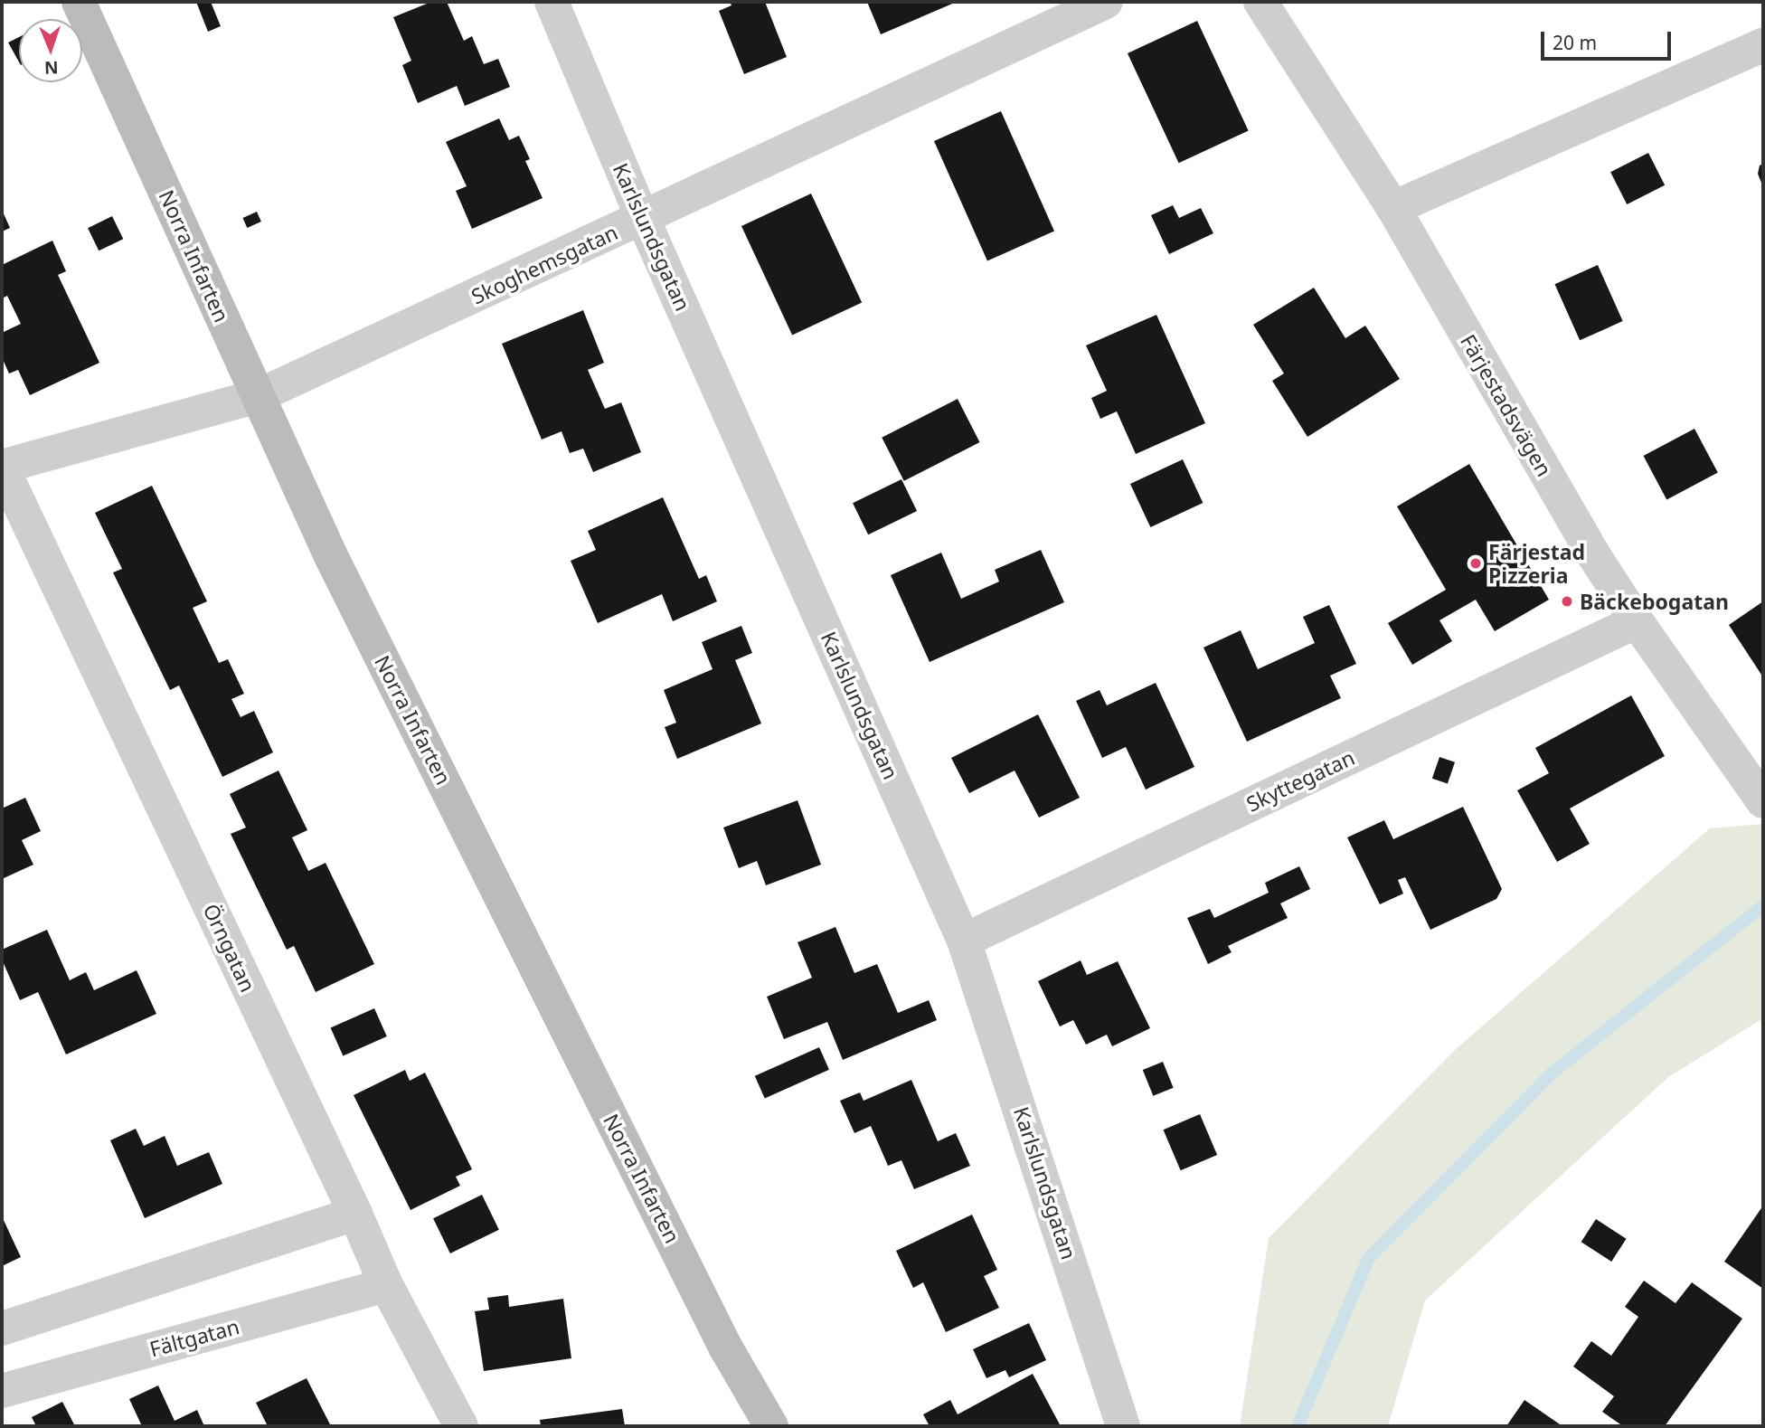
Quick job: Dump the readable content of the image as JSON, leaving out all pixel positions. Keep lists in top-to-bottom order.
{
  "streets": {
    "street": [
      "Karlslundsgatan",
      "Norra Infarten",
      "Skoghemsgatan",
      "Färjestadsvägen",
      "Skyttegatan",
      "Örngatan",
      "Fältgatan"
    ]
  },
  "crossings": [
    ["Karlslundsgatan", "Skoghemsgatan"],
    ["Karlslundsgatan", "Skyttegatan"],
    ["Norra Infarten", "Skoghemsgatan"],
    ["Skoghemsgatan", "Örngatan"],
    ["Färjestadsvägen", "Skyttegatan"],
    ["Örngatan", "Fältgatan"]
  ],
  "places": ["Färjestad Pizzeria", "Bäckebogatan"],
  "scale_bar": "20 m",
  "north": "bottom"
}
